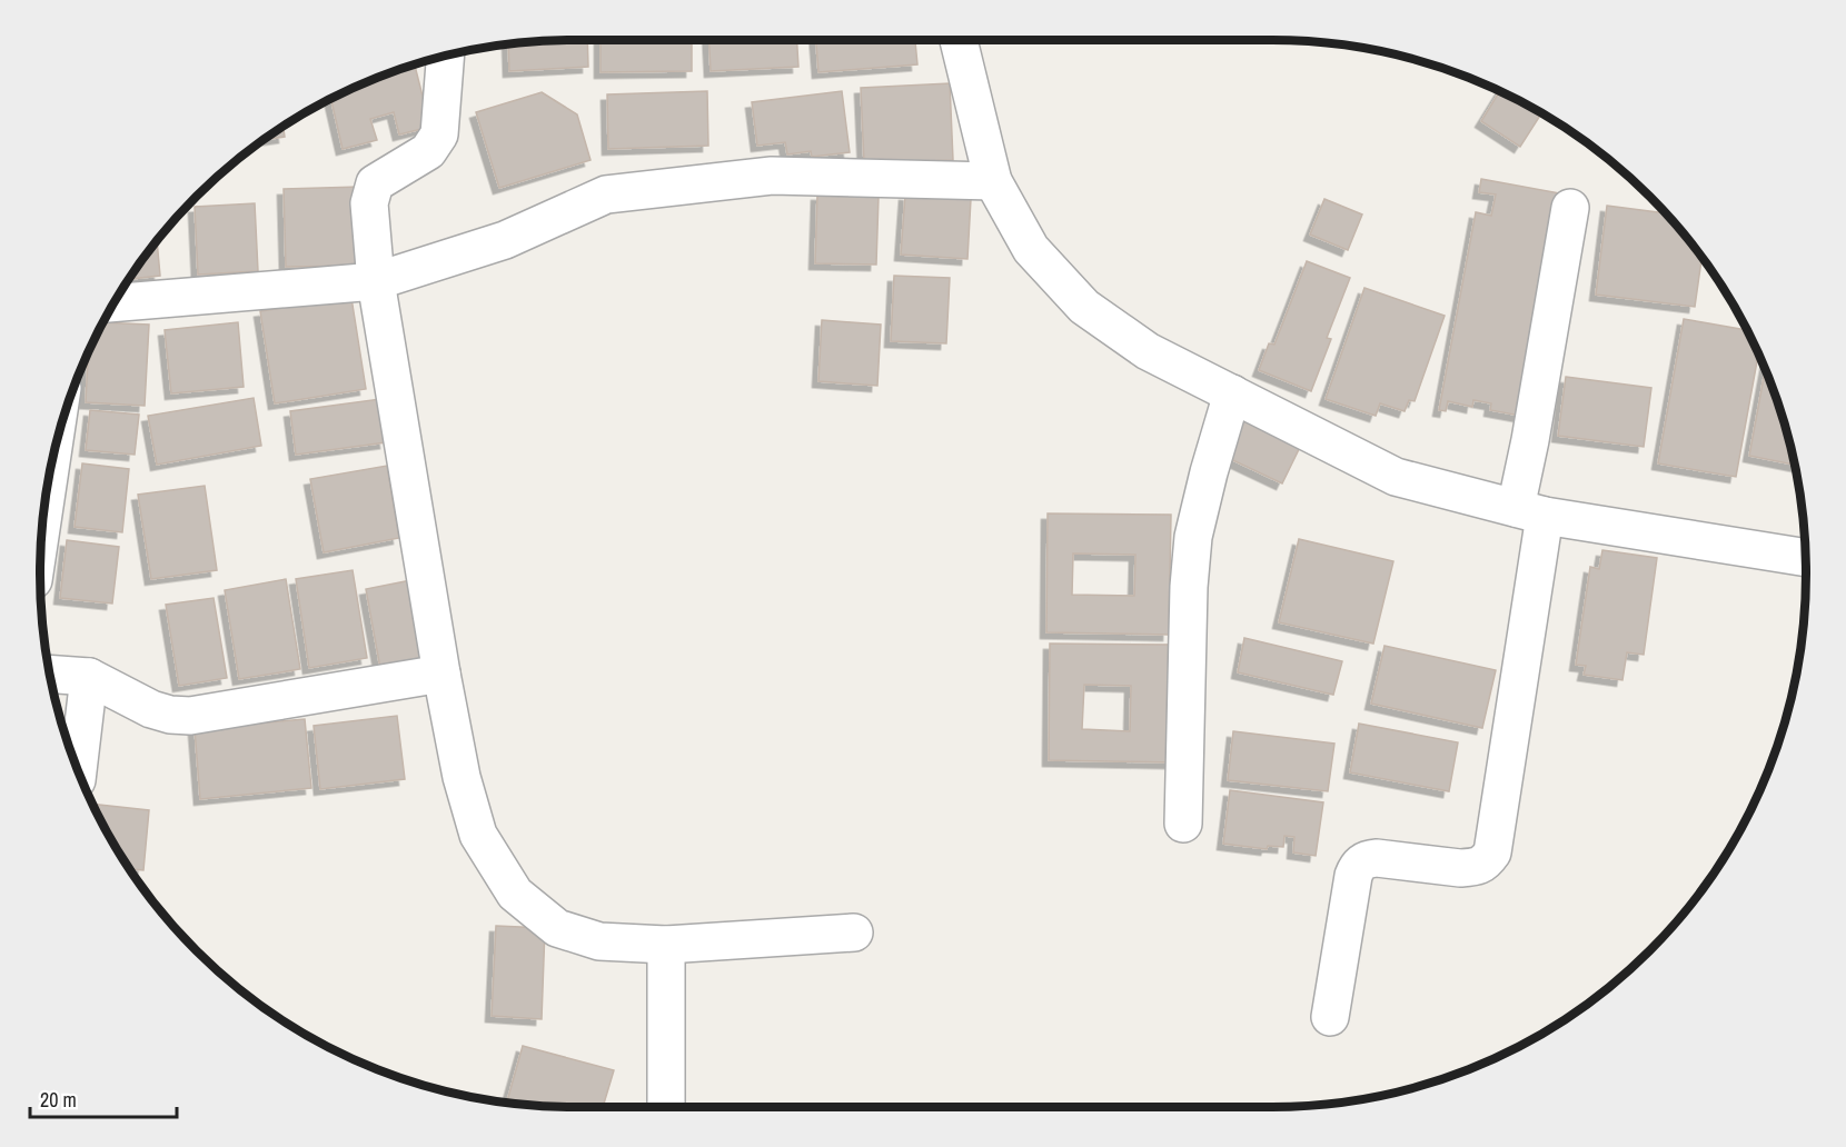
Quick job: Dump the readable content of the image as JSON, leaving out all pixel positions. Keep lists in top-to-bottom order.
{
  "scale_bar": "20 m"
}
